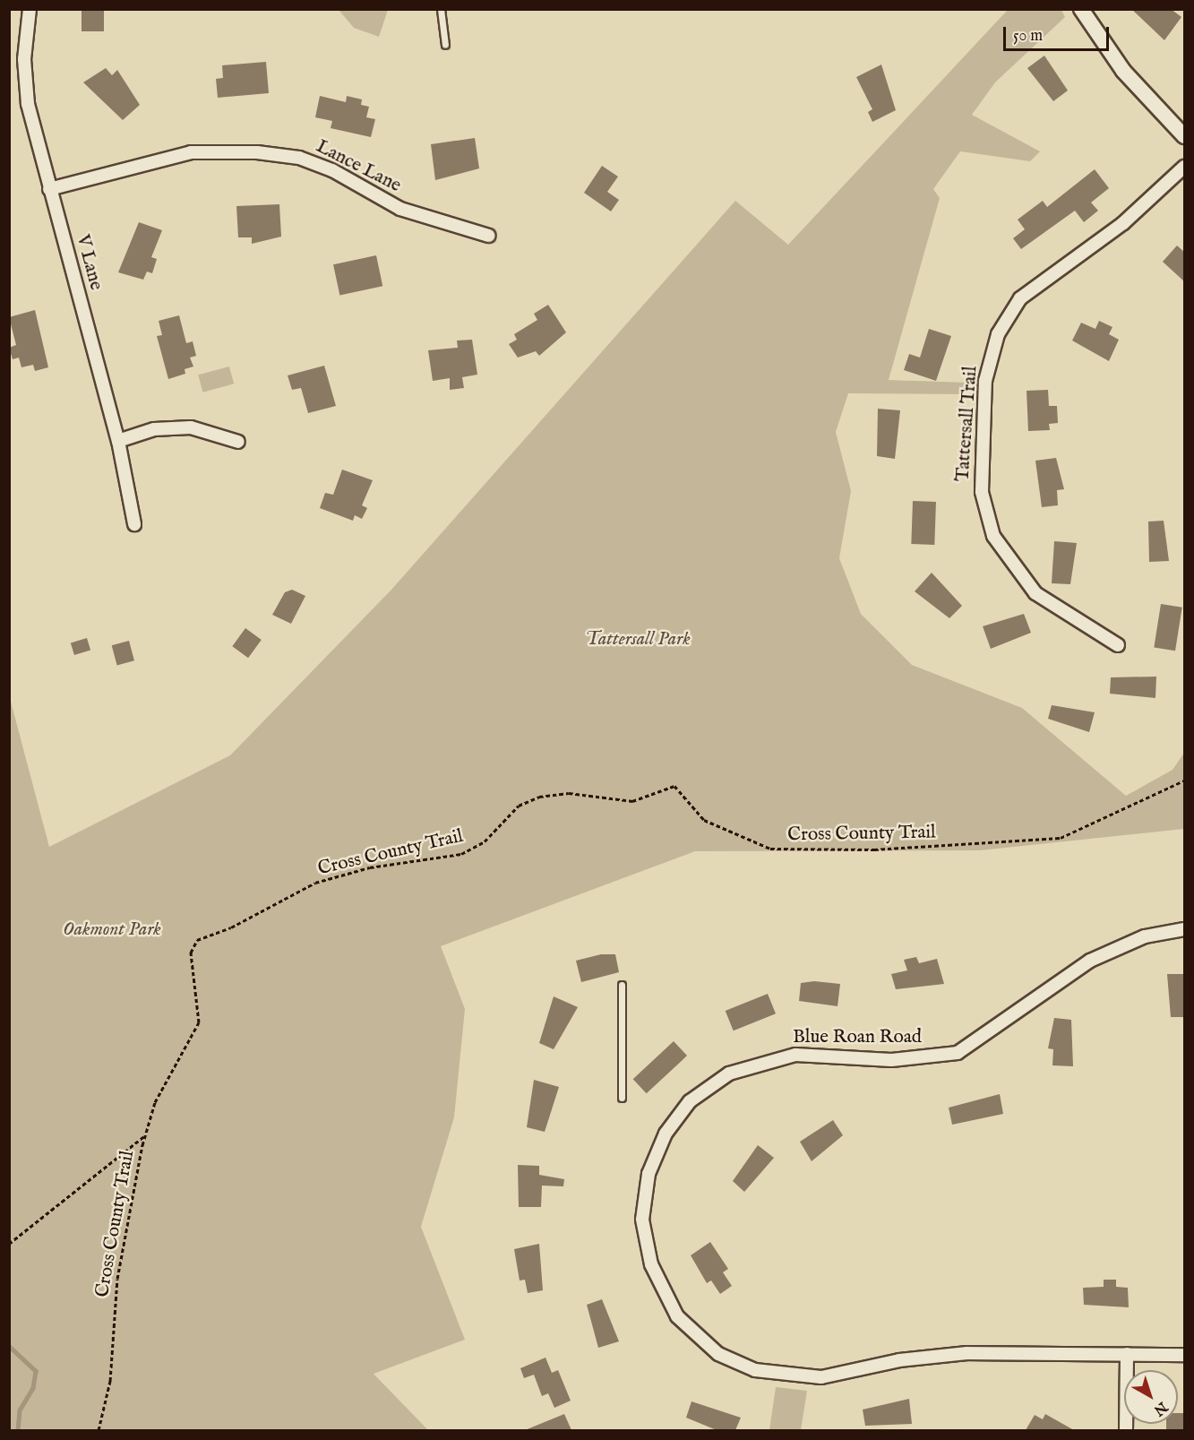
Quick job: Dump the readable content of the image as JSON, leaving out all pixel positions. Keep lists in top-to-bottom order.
{
  "streets": {
    "street": [
      "Lance Lane",
      "V Lane",
      "Tattersall Trail",
      "Blue Roan Road"
    ],
    "path": ["Cross County Trail"]
  },
  "crossings": [
    ["Lance Lane", "V Lane"]
  ],
  "parks": ["Tattersall Park", "Oakmont Park"],
  "scale_bar": "50 m",
  "north": "bottom right"
}
